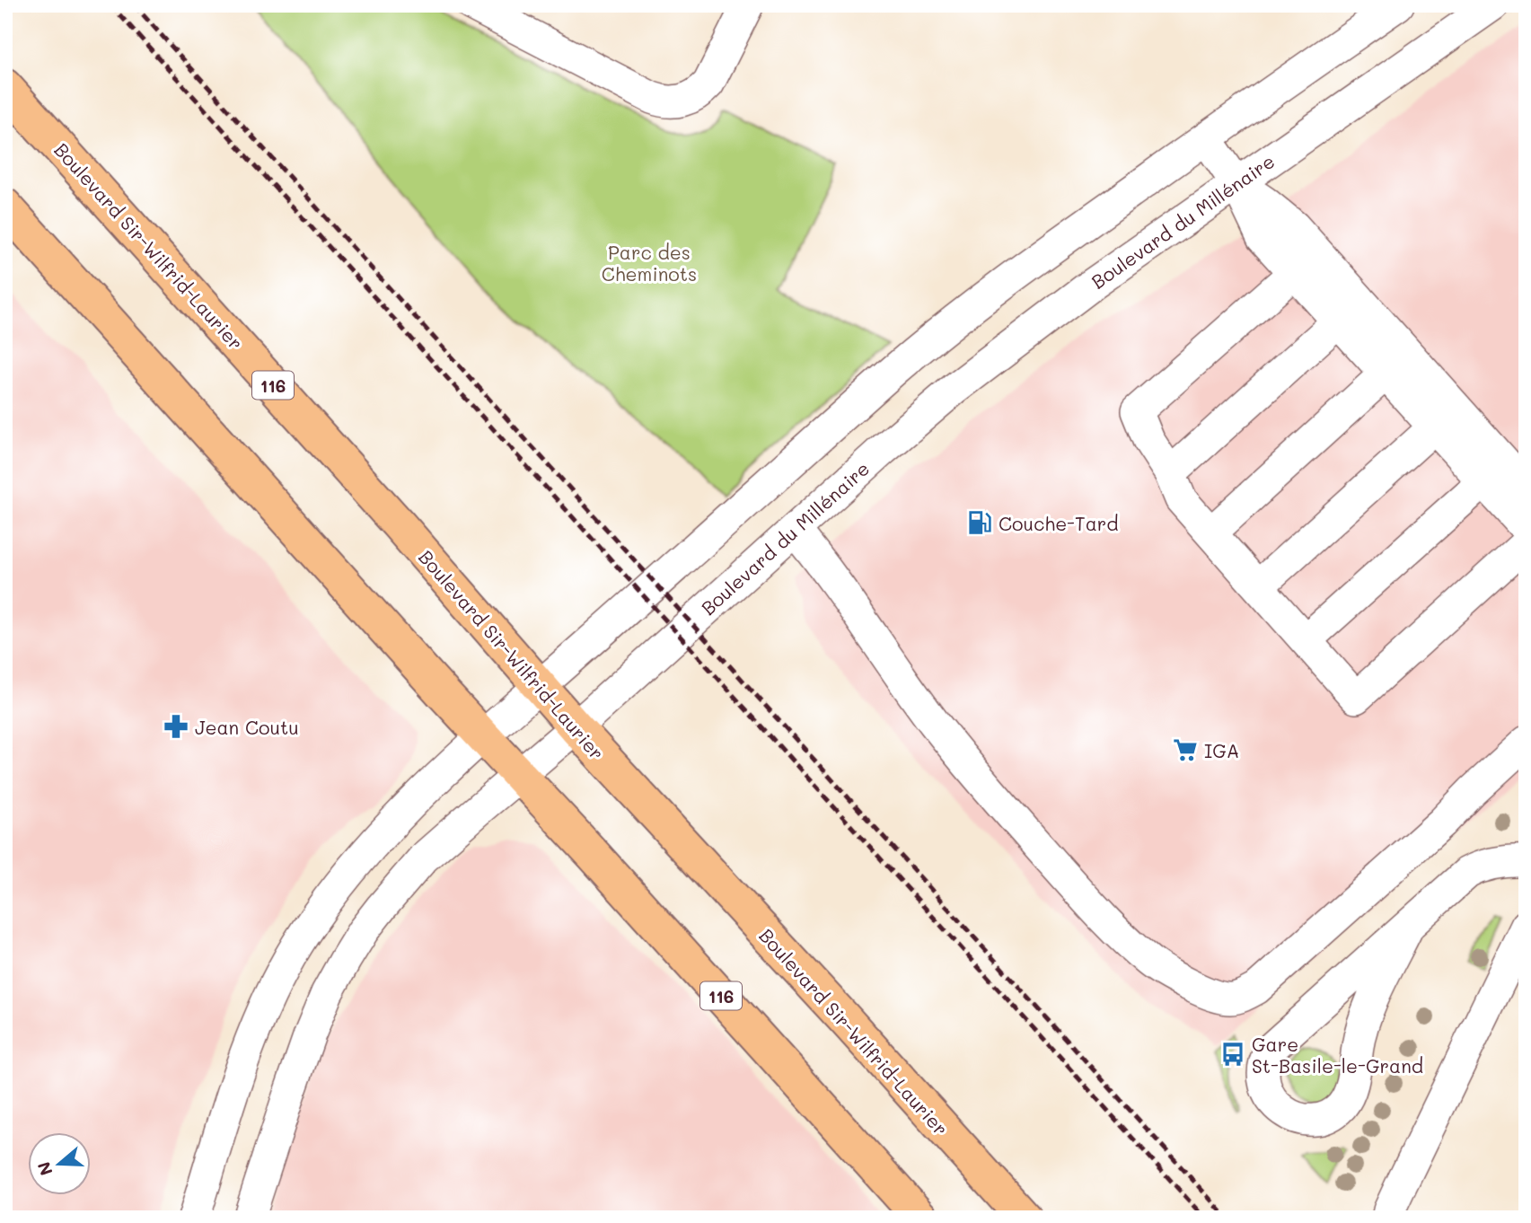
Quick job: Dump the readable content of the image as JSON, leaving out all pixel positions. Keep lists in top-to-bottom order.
{
  "streets": {
    "main road": ["Boulevard Sir-Wilfrid-Laurier", "116"],
    "street": ["Boulevard du Millénaire"]
  },
  "crossings": [
    ["Boulevard du Millénaire", "Boulevard Sir-Wilfrid-Laurier"],
    ["Boulevard du Millénaire", "116"]
  ],
  "parks": ["Parc des Cheminots"],
  "places": {
    "fuel station": ["Couche-Tard"],
    "pharmacy": ["Jean Coutu"],
    "supermarket": ["IGA"],
    "bus stop": ["Gare St-Basile-le-Grand"]
  },
  "north": "left"
}
